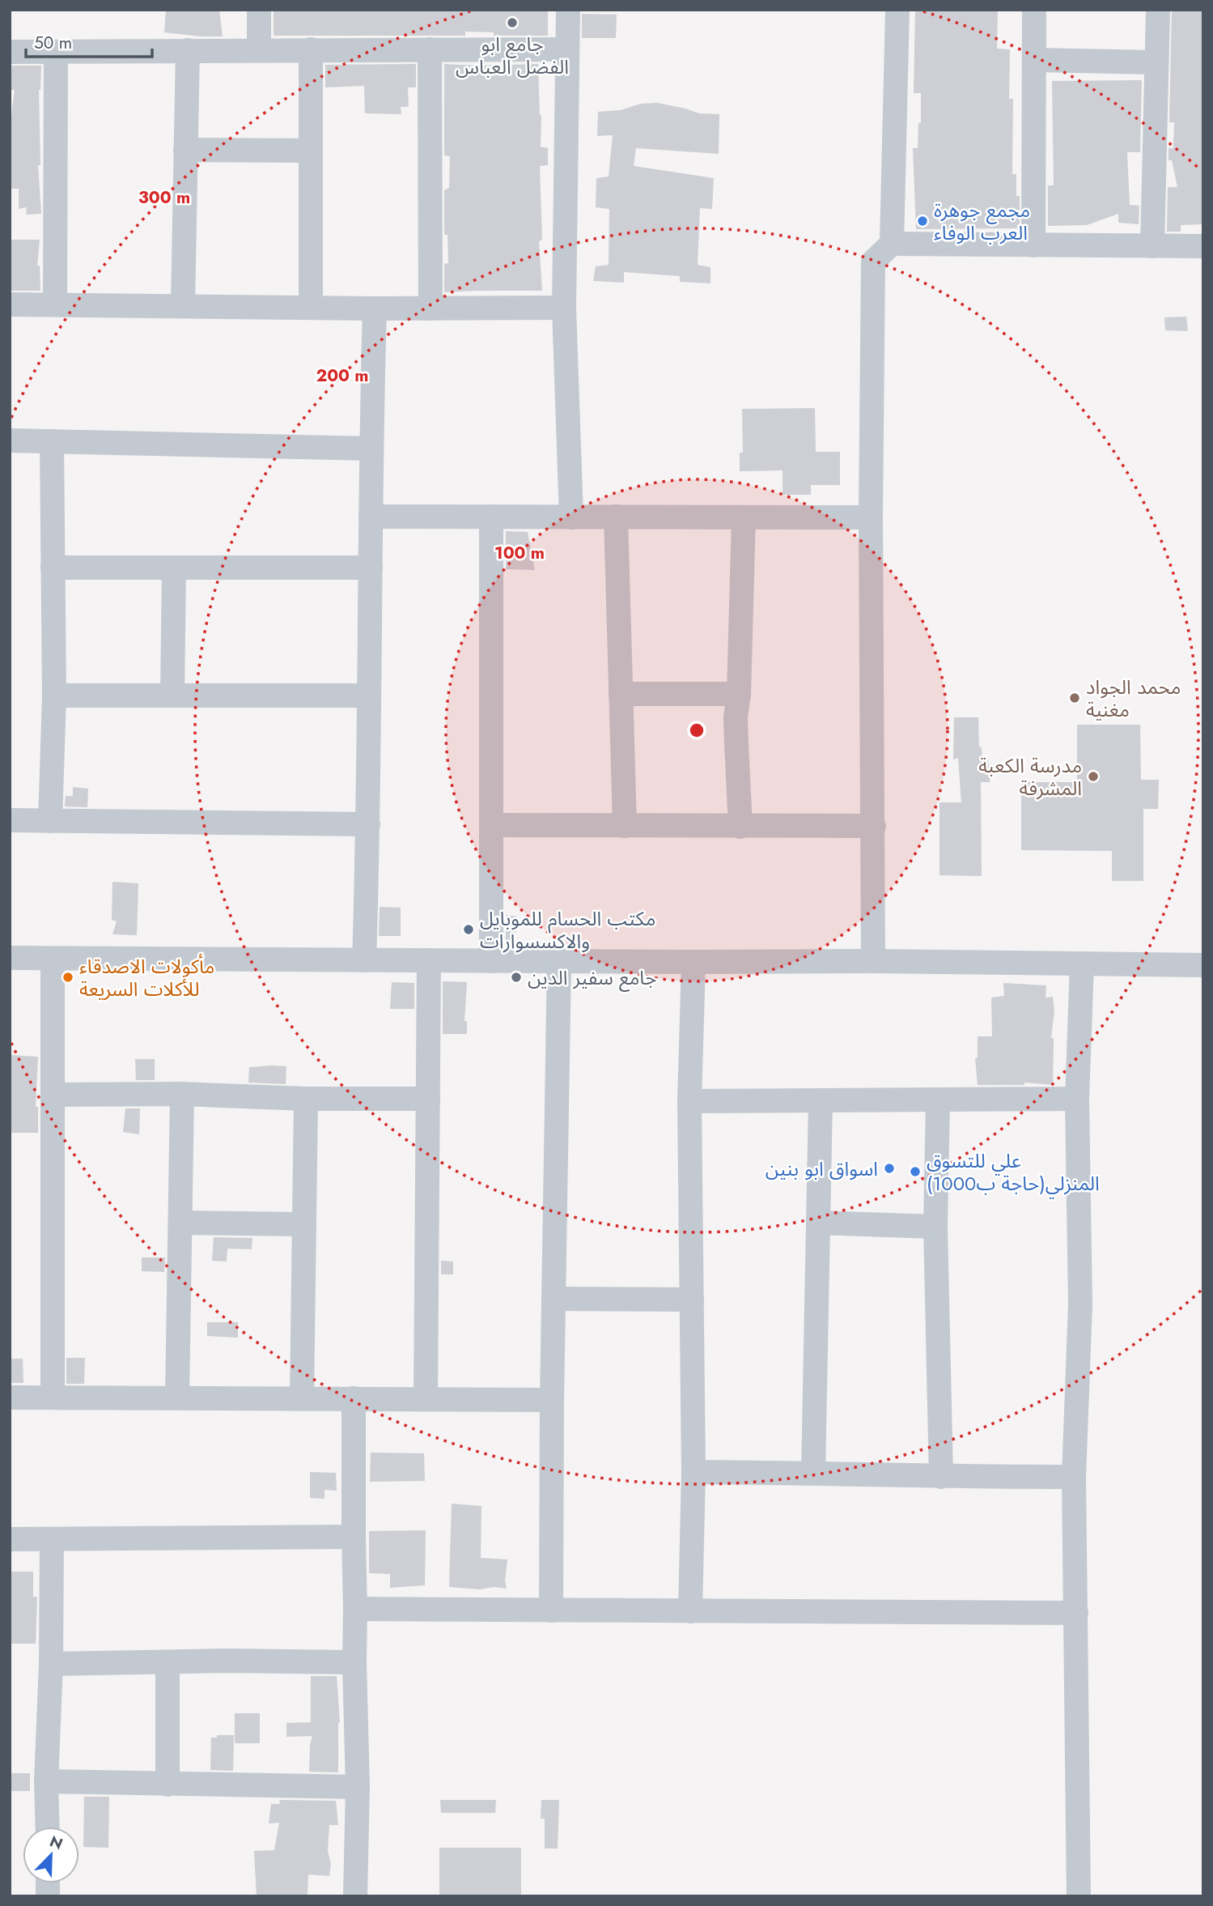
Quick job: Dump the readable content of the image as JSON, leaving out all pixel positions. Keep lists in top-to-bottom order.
{
  "places": [
    "جامع ابو الفضل العباس",
    "مجمع جوهرة العرب الوفاء",
    "محمد الجواد مغنية",
    "مدرسة الكعبة المشرفة",
    "مكتب الحسام للموبايل والاكسسوارات",
    "مأكولات الاصدقاء للأكلات السريعة",
    "جامع سفير الدين",
    "اسواق ابو بنين",
    "علي للتسوق المنزلي(حاجة ب1000)"
  ],
  "scale_bar": "50 m",
  "north": "top right",
  "rings": ["300 m", "200 m", "100 m"]
}
